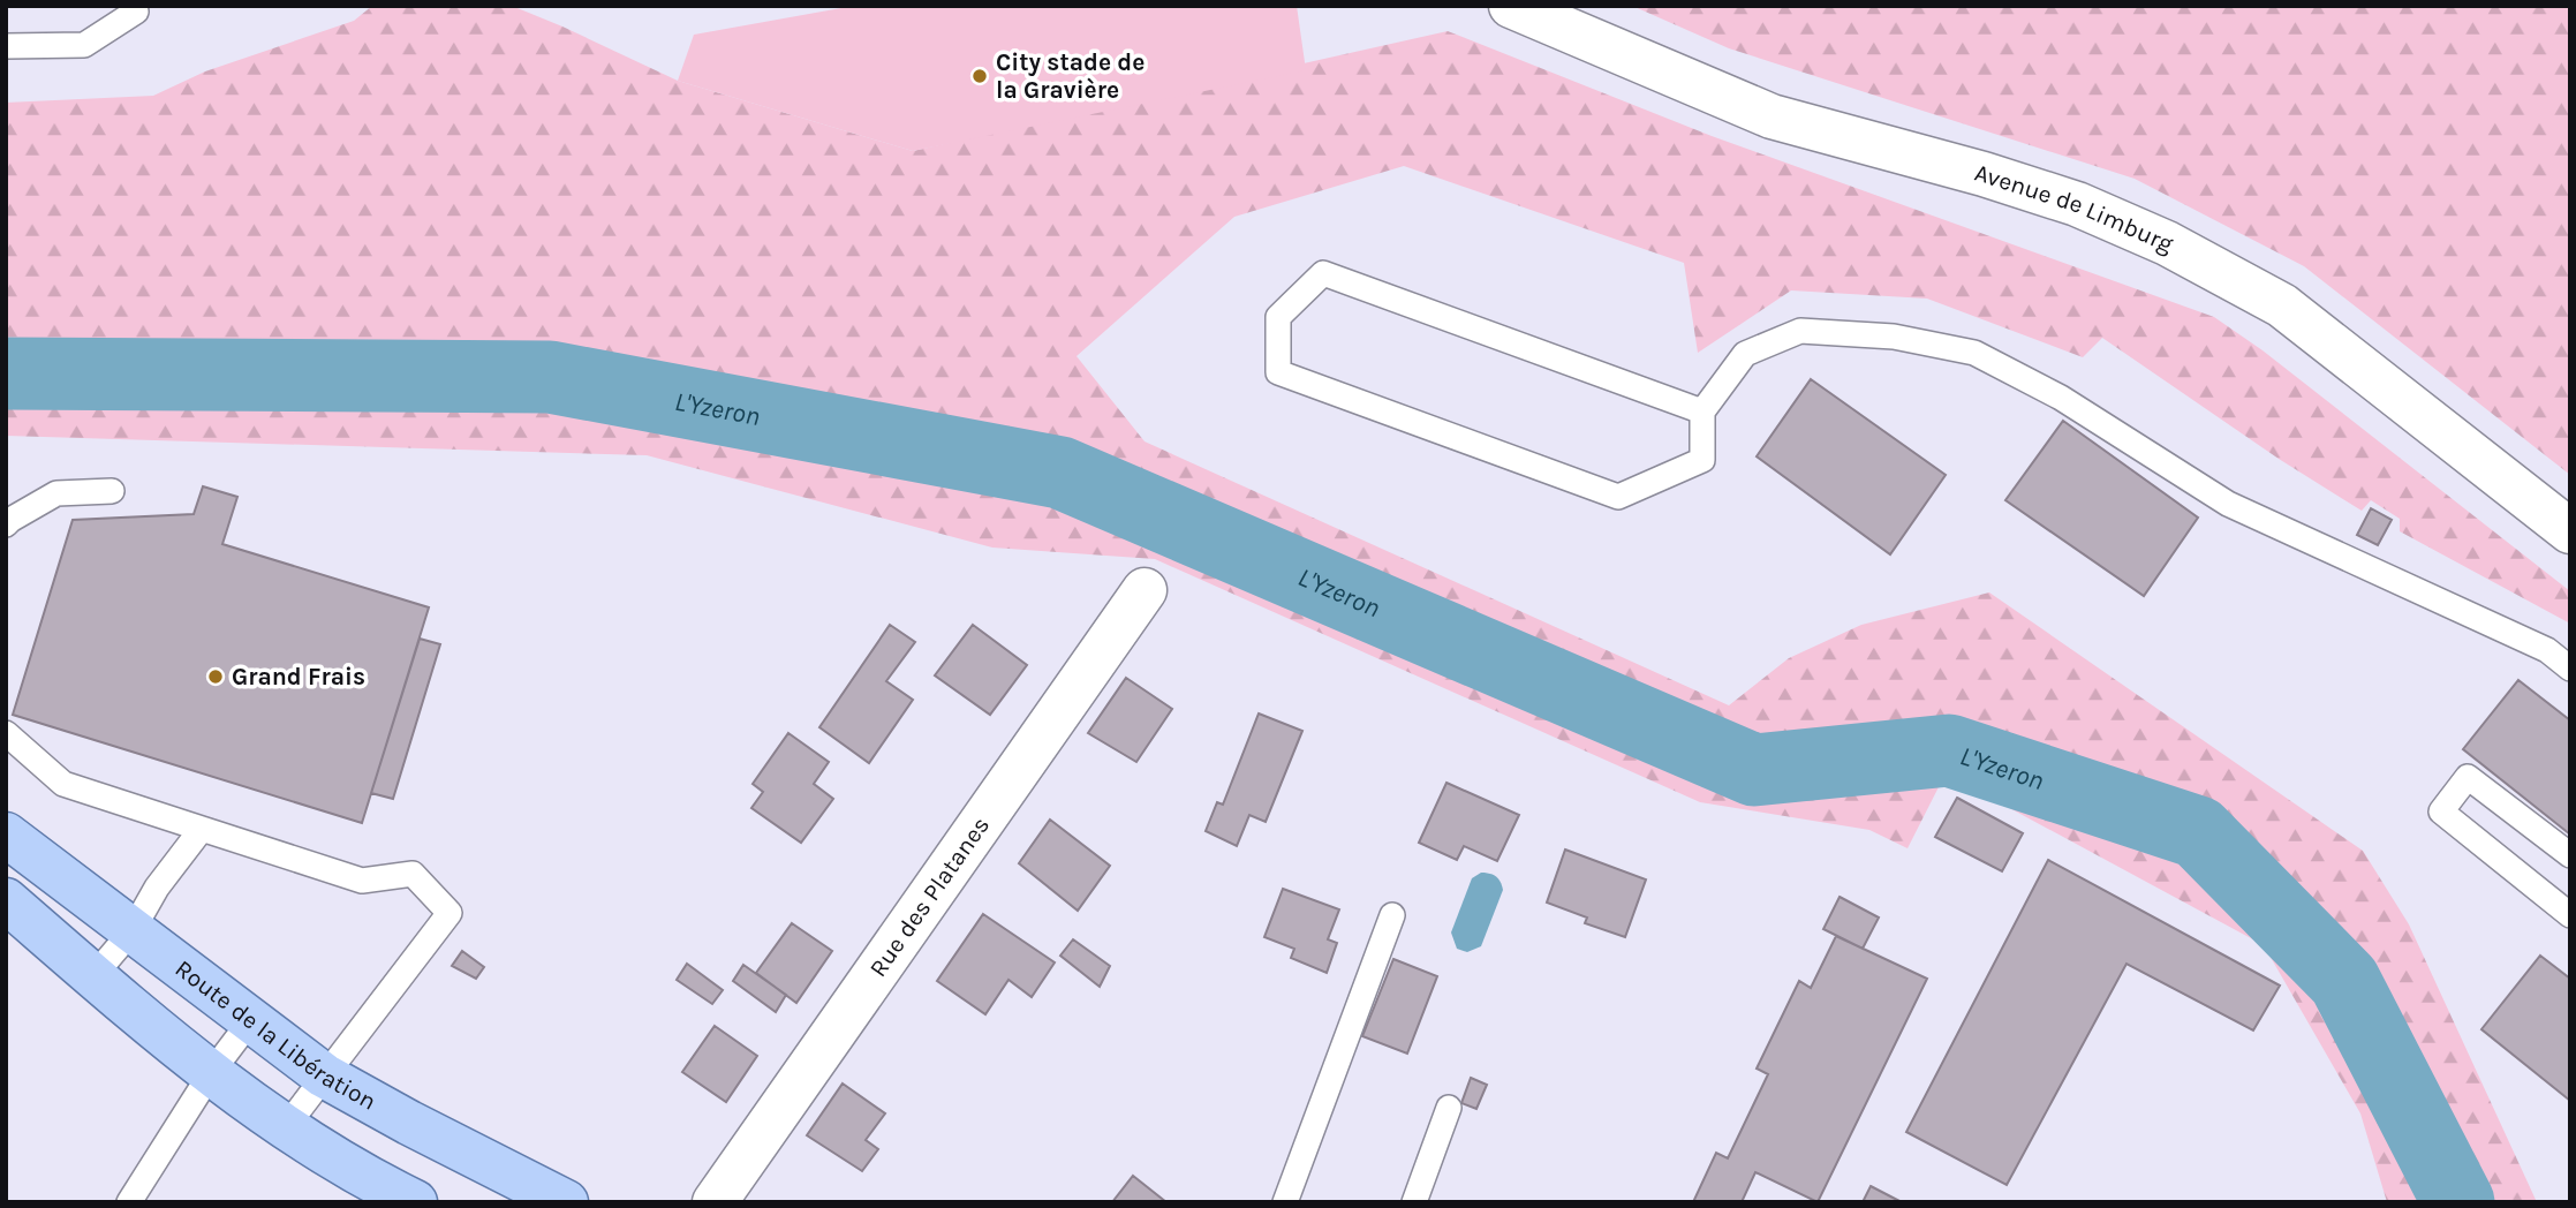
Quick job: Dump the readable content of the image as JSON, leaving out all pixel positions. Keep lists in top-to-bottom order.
{
  "streets": {
    "main road": ["Route de la Libération"],
    "street": ["Avenue de Limburg", "Rue des Platanes"]
  },
  "water": ["L'Yzeron"],
  "places": ["City stade de la Gravière", "Grand Frais"]
}
